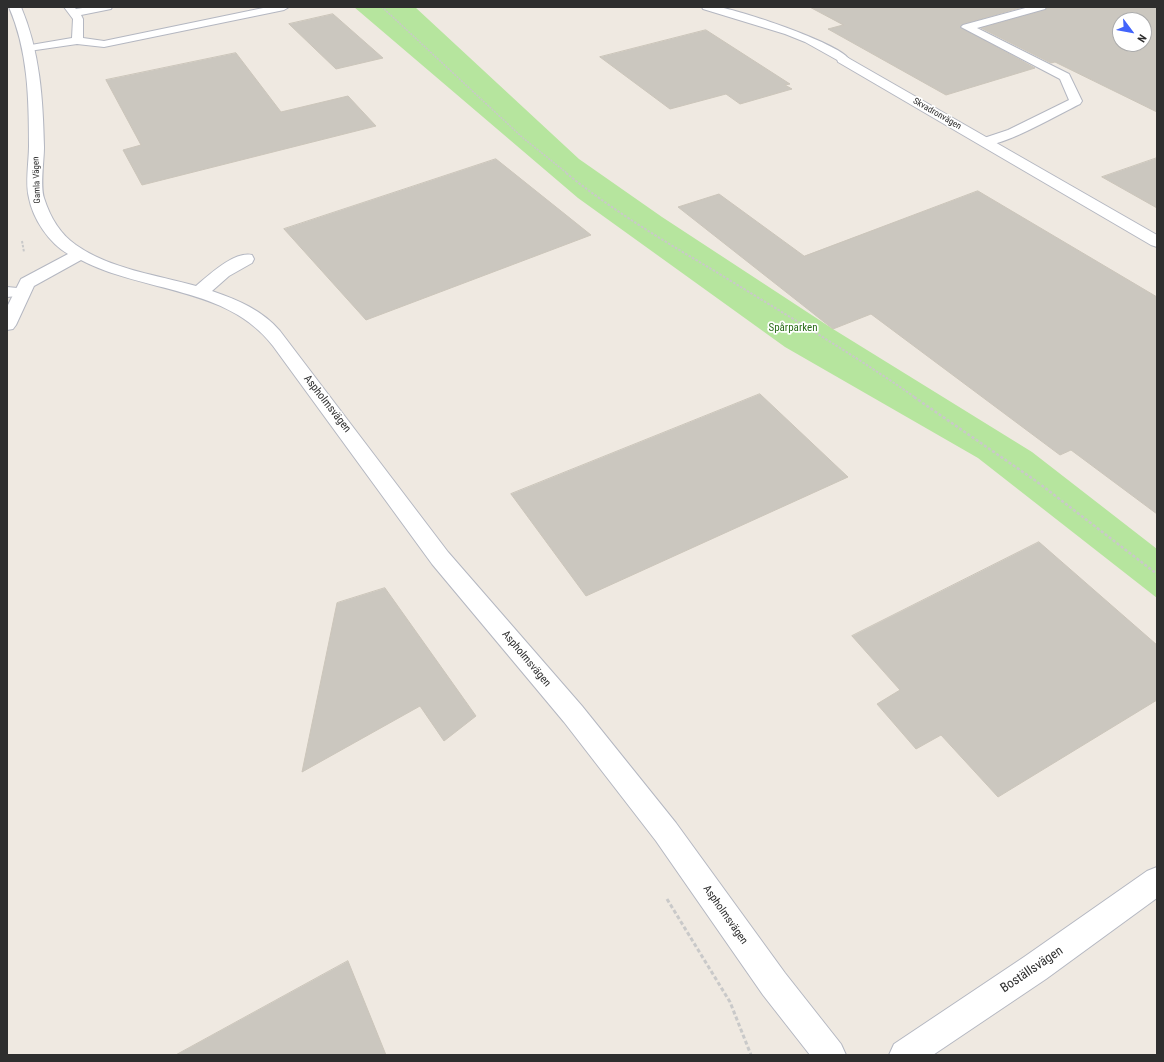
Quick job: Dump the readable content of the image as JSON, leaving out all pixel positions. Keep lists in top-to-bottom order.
{
  "streets": {
    "street": [
      "Skvadronvägen",
      "Gamla Vägen",
      "Aspholmsvägen",
      "Boställsvägen"
    ]
  },
  "crossings": [
    ["Gamla Vägen", "Aspholmsvägen"]
  ],
  "parks": ["Spårparken"],
  "north": "bottom right"
}
